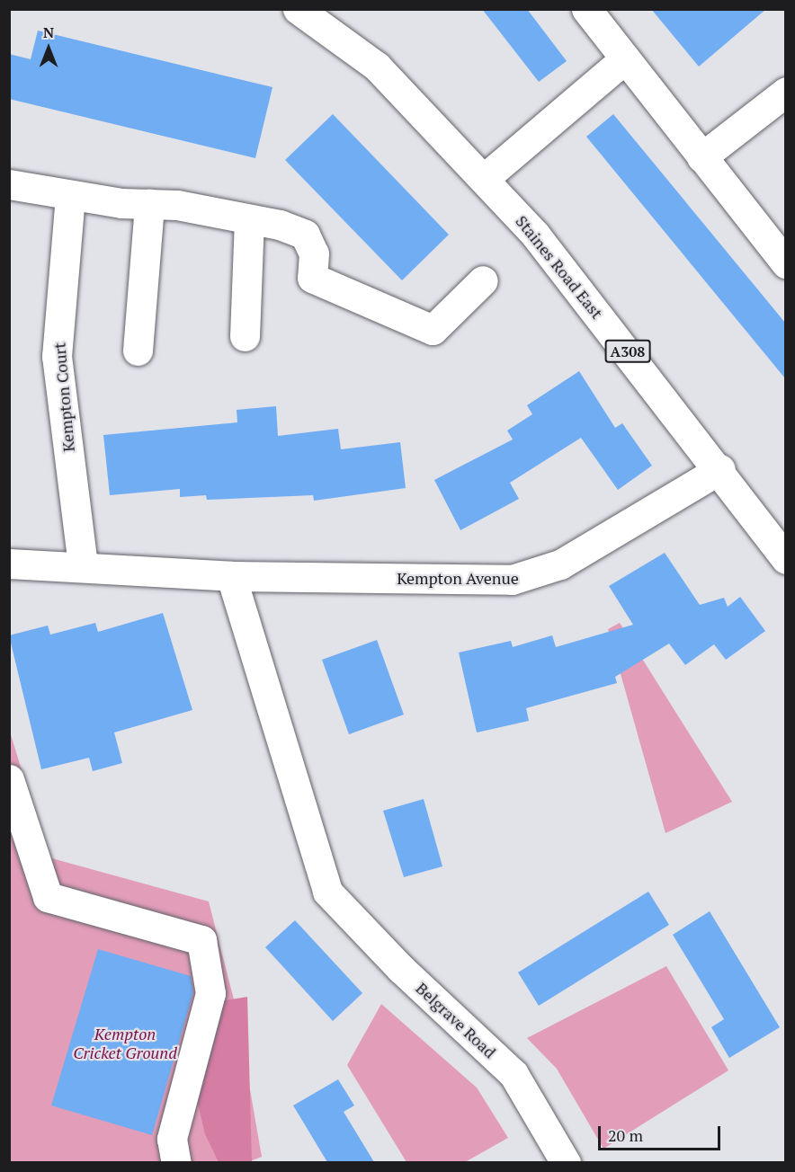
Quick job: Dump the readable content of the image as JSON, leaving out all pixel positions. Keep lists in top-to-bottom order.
{
  "streets": {
    "main road": [
      "Staines Road East",
      "A308",
      "Kempton Court",
      "Kempton Avenue",
      "Belgrave Road"
    ]
  },
  "crossings": [
    ["Staines Road East", "Kempton Avenue"],
    ["Kempton Court", "Kempton Avenue"],
    ["Kempton Avenue", "Belgrave Road"]
  ],
  "parks": ["Kempton Cricket Ground"],
  "scale_bar": "20 m",
  "north": "top"
}
